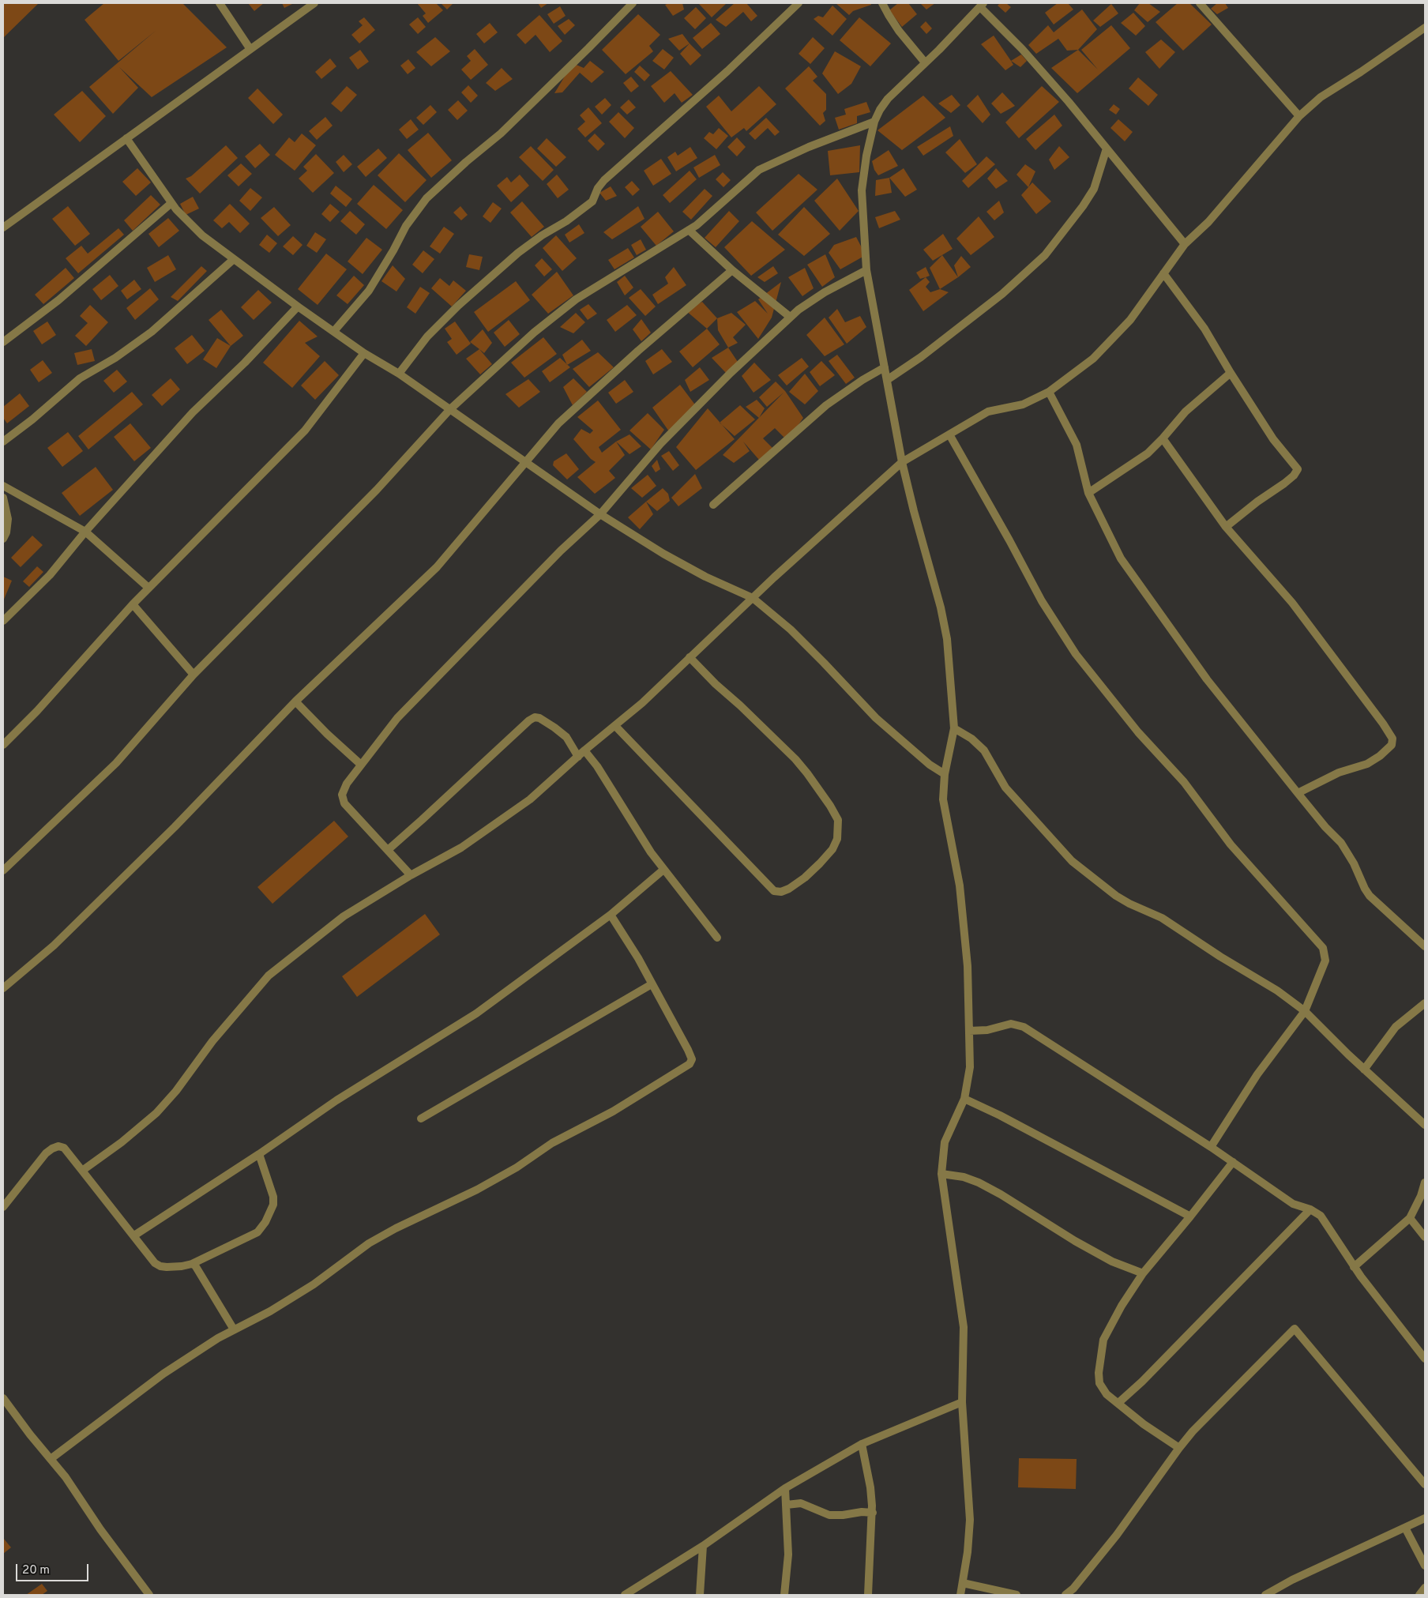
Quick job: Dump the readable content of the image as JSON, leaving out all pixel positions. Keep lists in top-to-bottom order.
{
  "scale_bar": "20 m"
}
